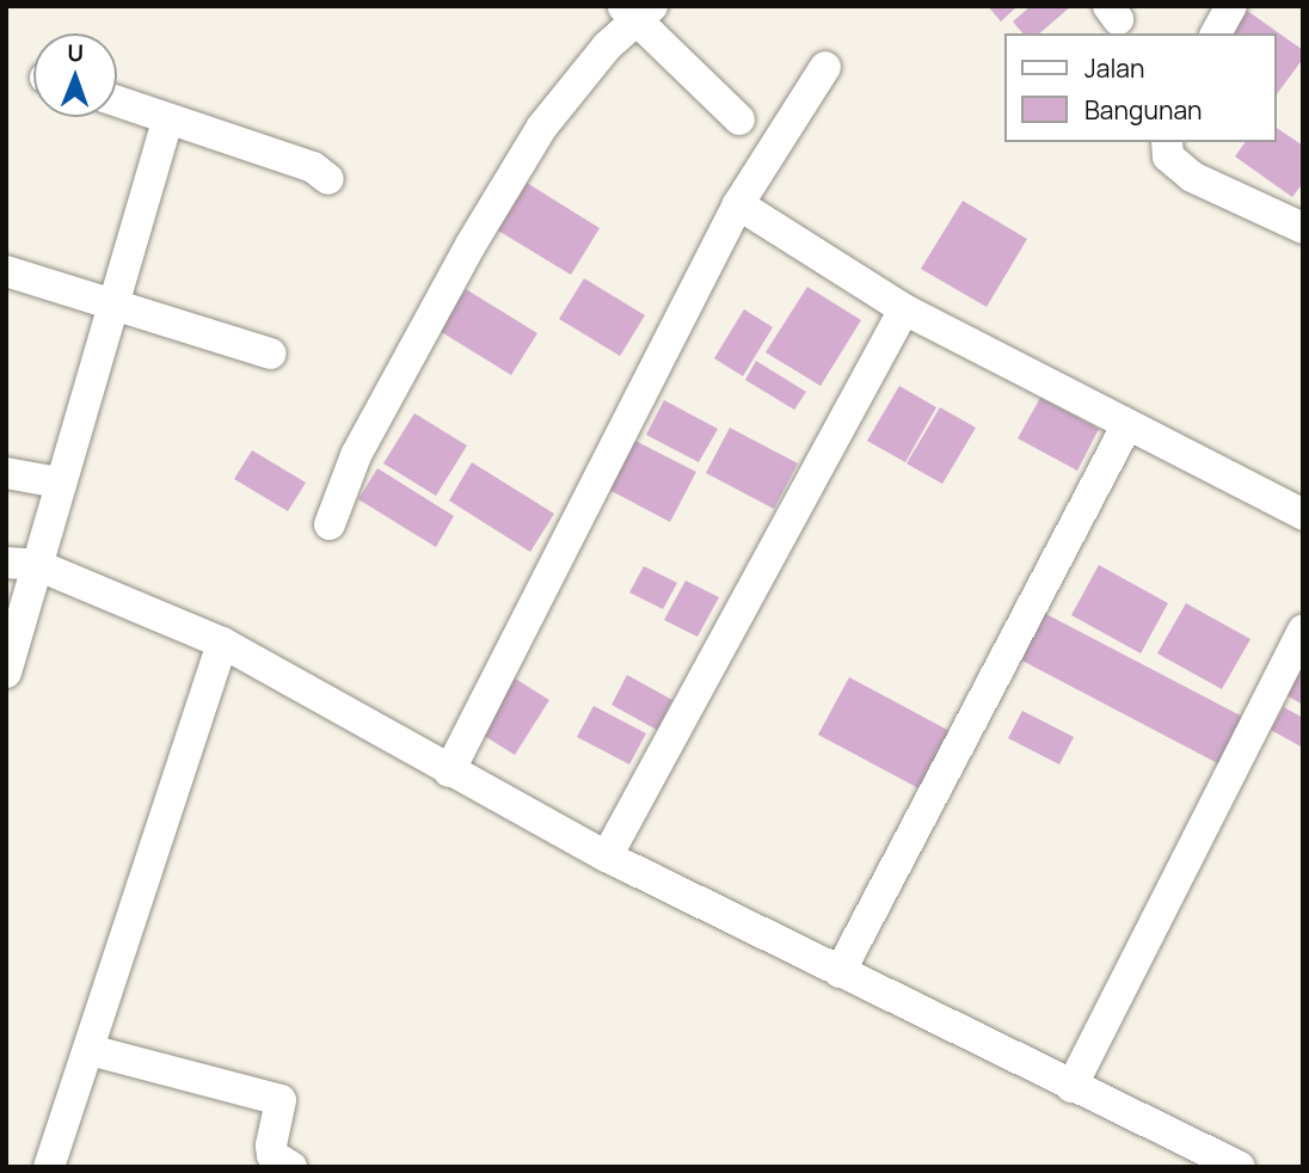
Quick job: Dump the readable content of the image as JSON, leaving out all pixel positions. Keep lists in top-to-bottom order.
{
  "legend": ["Jalan", "Bangunan"],
  "north": "top"
}
